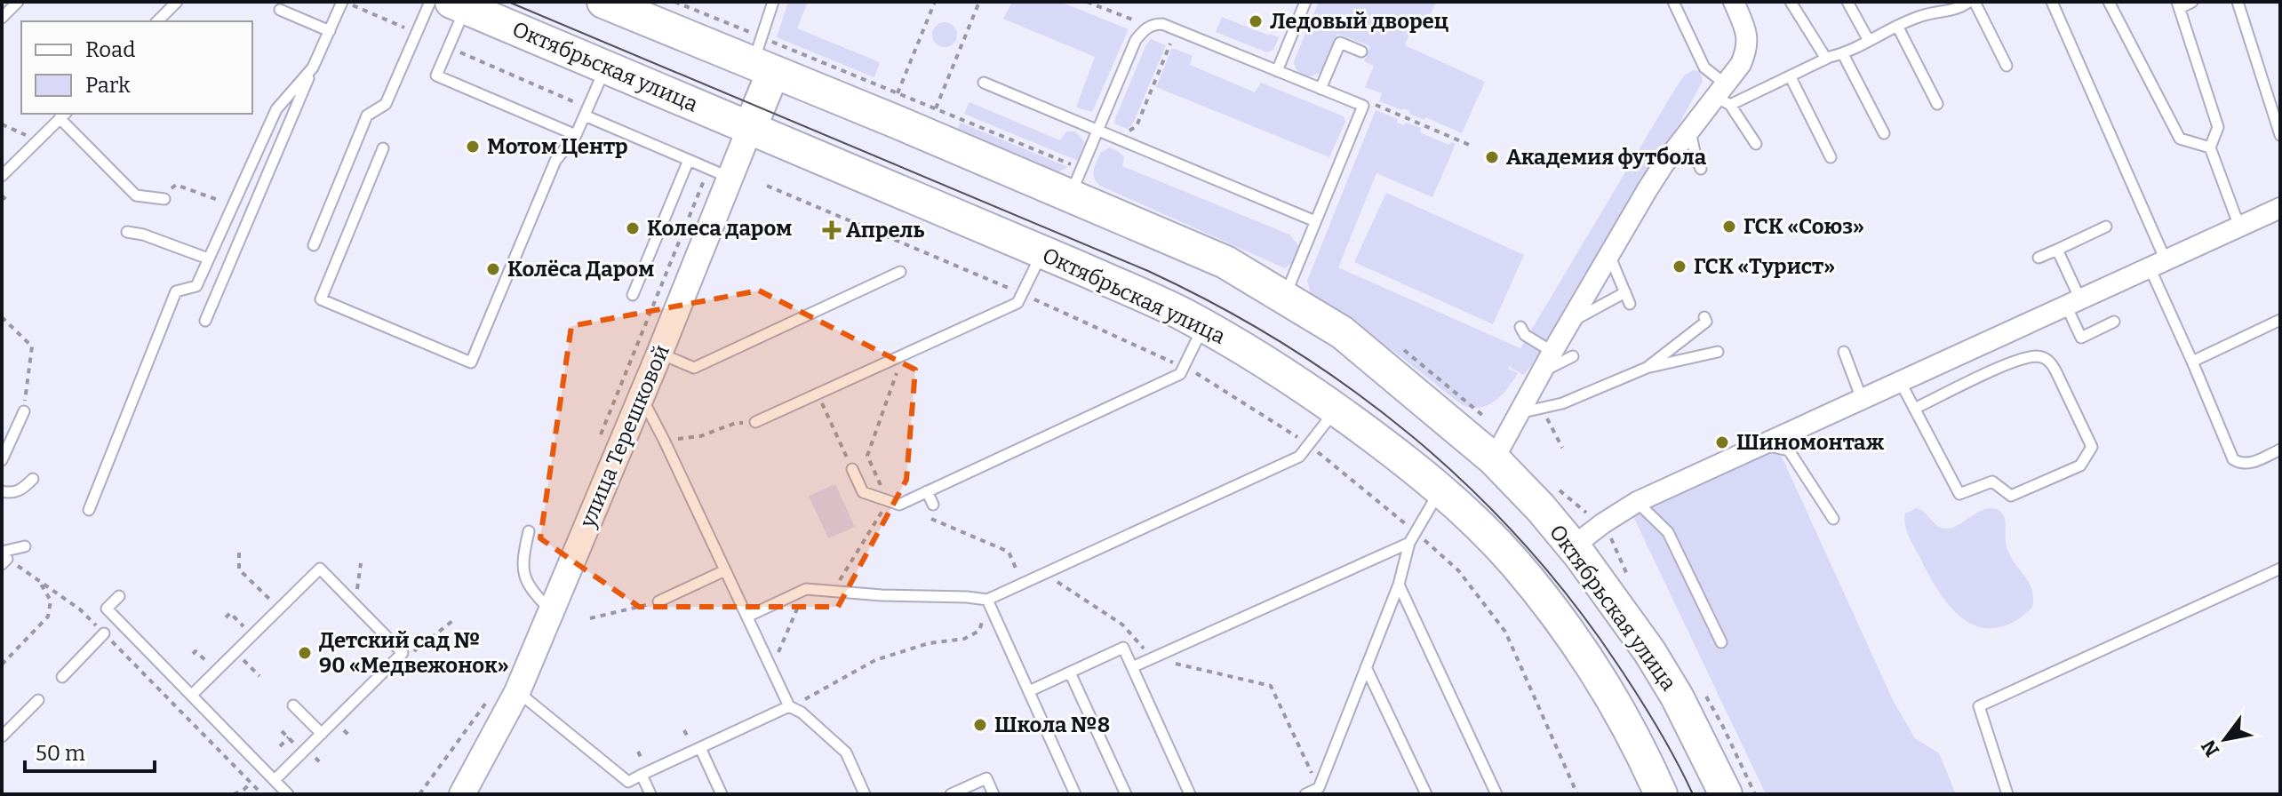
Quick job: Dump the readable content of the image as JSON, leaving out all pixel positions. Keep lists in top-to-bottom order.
{
  "streets": {
    "main road": ["Октябрьская улица", "улица Терешковой"]
  },
  "crossings": [
    ["Октябрьская улица", "улица Терешковой"]
  ],
  "places": {
    "other": [
      "Ледовый дворец",
      "Мотом Центр",
      "Академия футбола",
      "ГСК «Союз»",
      "Колеса даром",
      "ГСК «Турист»",
      "Колёса Даром",
      "Шиномонтаж",
      "Детский сад № 90 «Медвежонок»",
      "Школа №8"
    ],
    "health": ["Апрель"]
  },
  "legend": ["Road", "Park"],
  "scale_bar": "50 m",
  "north": "bottom left"
}
